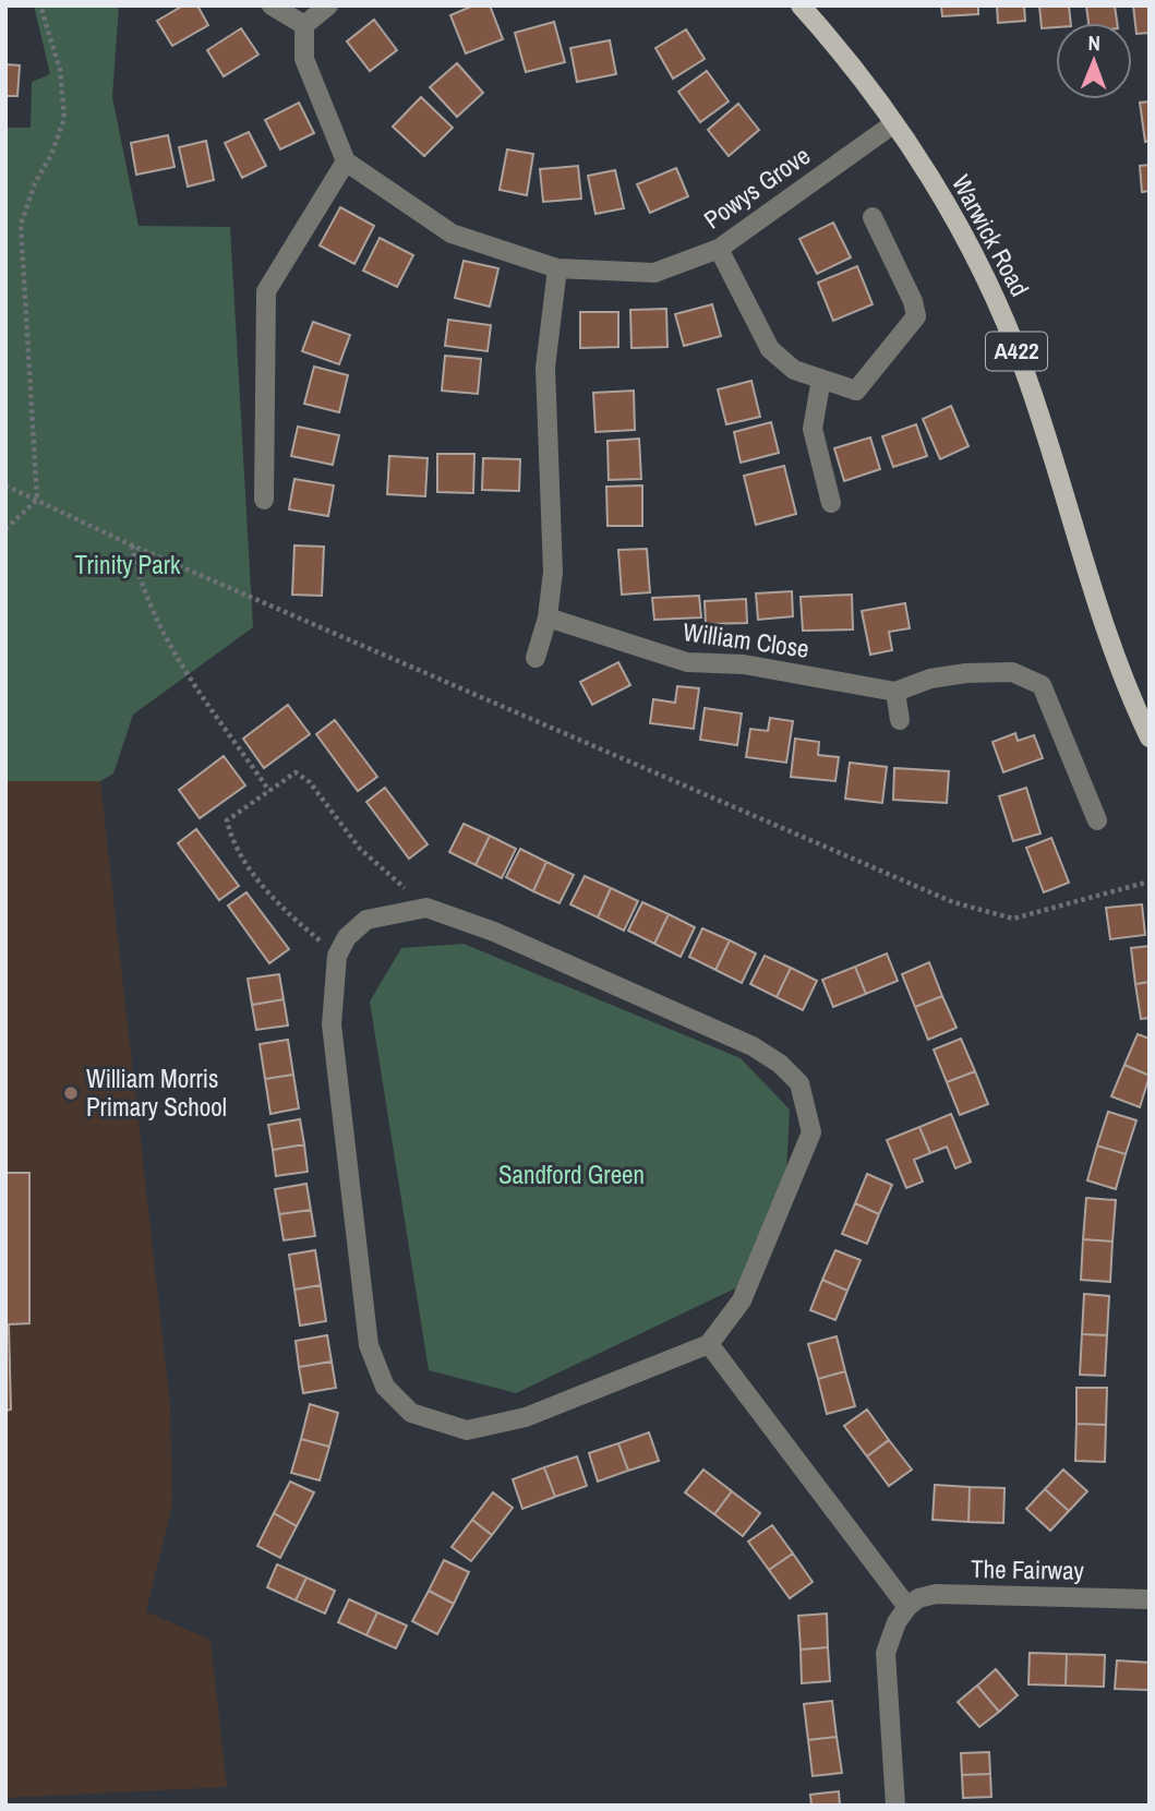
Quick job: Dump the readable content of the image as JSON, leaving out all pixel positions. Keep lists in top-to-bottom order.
{
  "streets": {
    "main road": ["Warwick Road", "A422"],
    "street": ["Powys Grove", "William Close", "The Fairway"]
  },
  "crossings": [
    ["Powys Grove", "Warwick Road"]
  ],
  "parks": ["Trinity Park", "Sandford Green"],
  "places": ["William Morris Primary School"],
  "north": "top"
}
